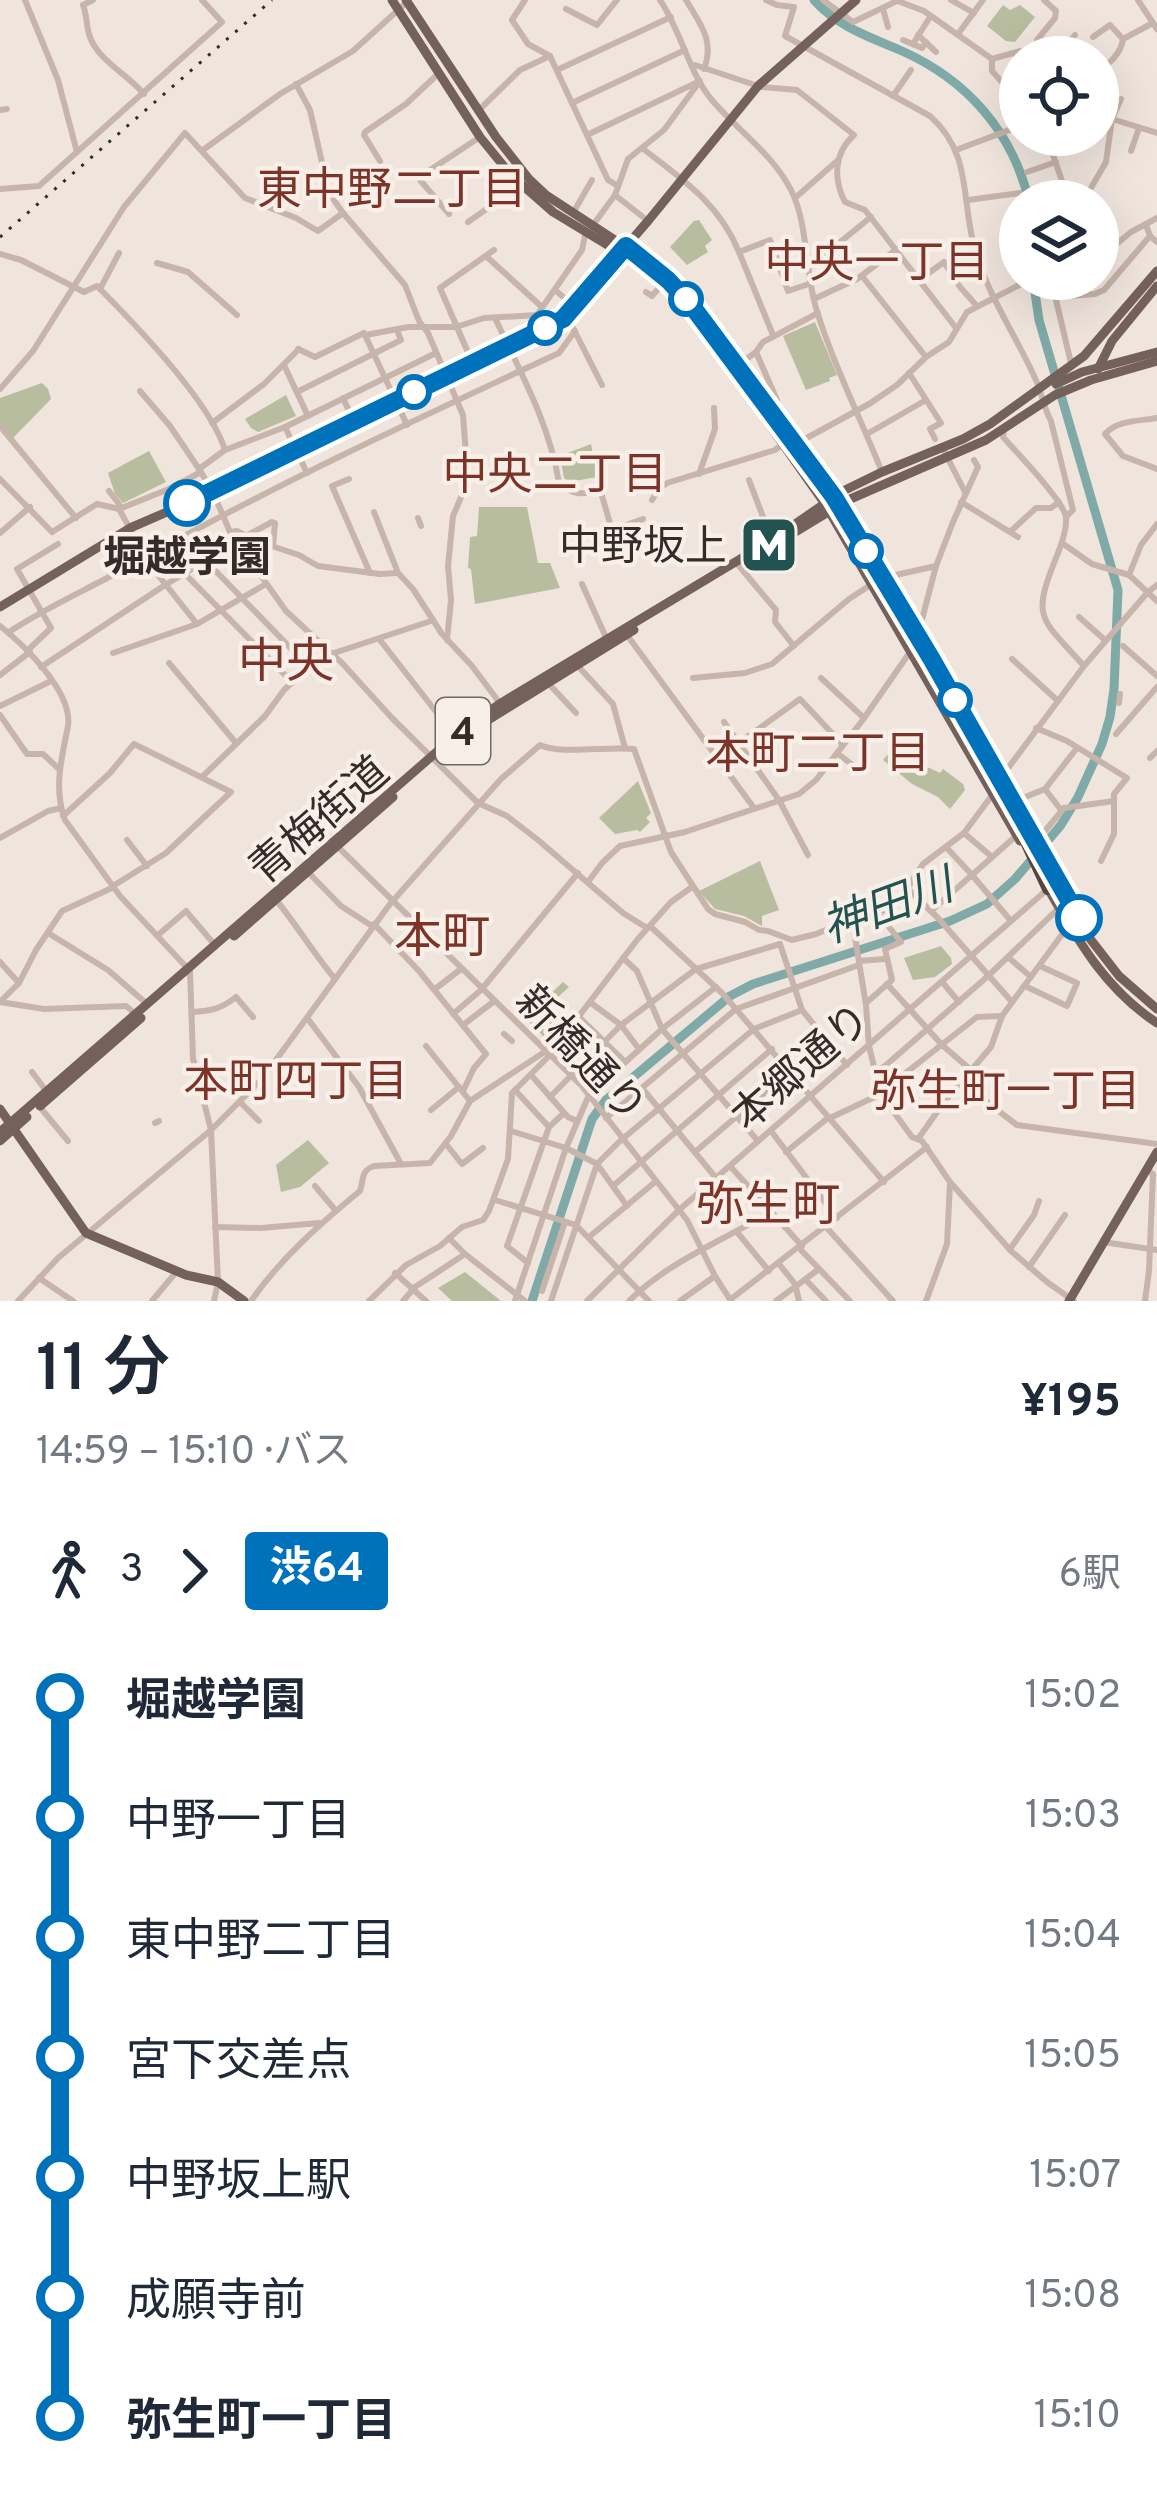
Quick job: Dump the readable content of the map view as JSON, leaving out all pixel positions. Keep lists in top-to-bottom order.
{
  "streets": {
    "main road": ["4", "青梅街道"],
    "street": ["新橋通り", "本郷通り"]
  },
  "crossings": [
    ["4", "青梅街道"],
    ["青梅街道", "新橋通り"],
    ["新橋通り", "本郷通り"]
  ],
  "districts": [
    "東中野二丁目",
    "中央一丁目",
    "中央二丁目",
    "中央",
    "本町二丁目",
    "本町",
    "本町四丁目",
    "弥生町一丁目",
    "弥生町"
  ],
  "water": ["神田川"],
  "places": {
    "other": ["堀越学園"],
    "metro station": ["中野坂上"]
  },
  "lines": ["bus line 渋64"],
  "page": {
    "heading": ["11 分", "14:59 – 15:10 · バス", "¥195"],
    "legs": ["3", "渋64", "6駅"],
    "list": [
      {
        "name": "堀越学園",
        "value": "15:02"
      },
      {
        "name": "中野一丁目",
        "value": "15:03"
      },
      {
        "name": "東中野二丁目",
        "value": "15:04"
      },
      {
        "name": "宮下交差点",
        "value": "15:05"
      },
      {
        "name": "中野坂上駅",
        "value": "15:07"
      },
      {
        "name": "成願寺前",
        "value": "15:08"
      },
      {
        "name": "弥生町一丁目",
        "value": "15:10"
      }
    ]
  }
}
